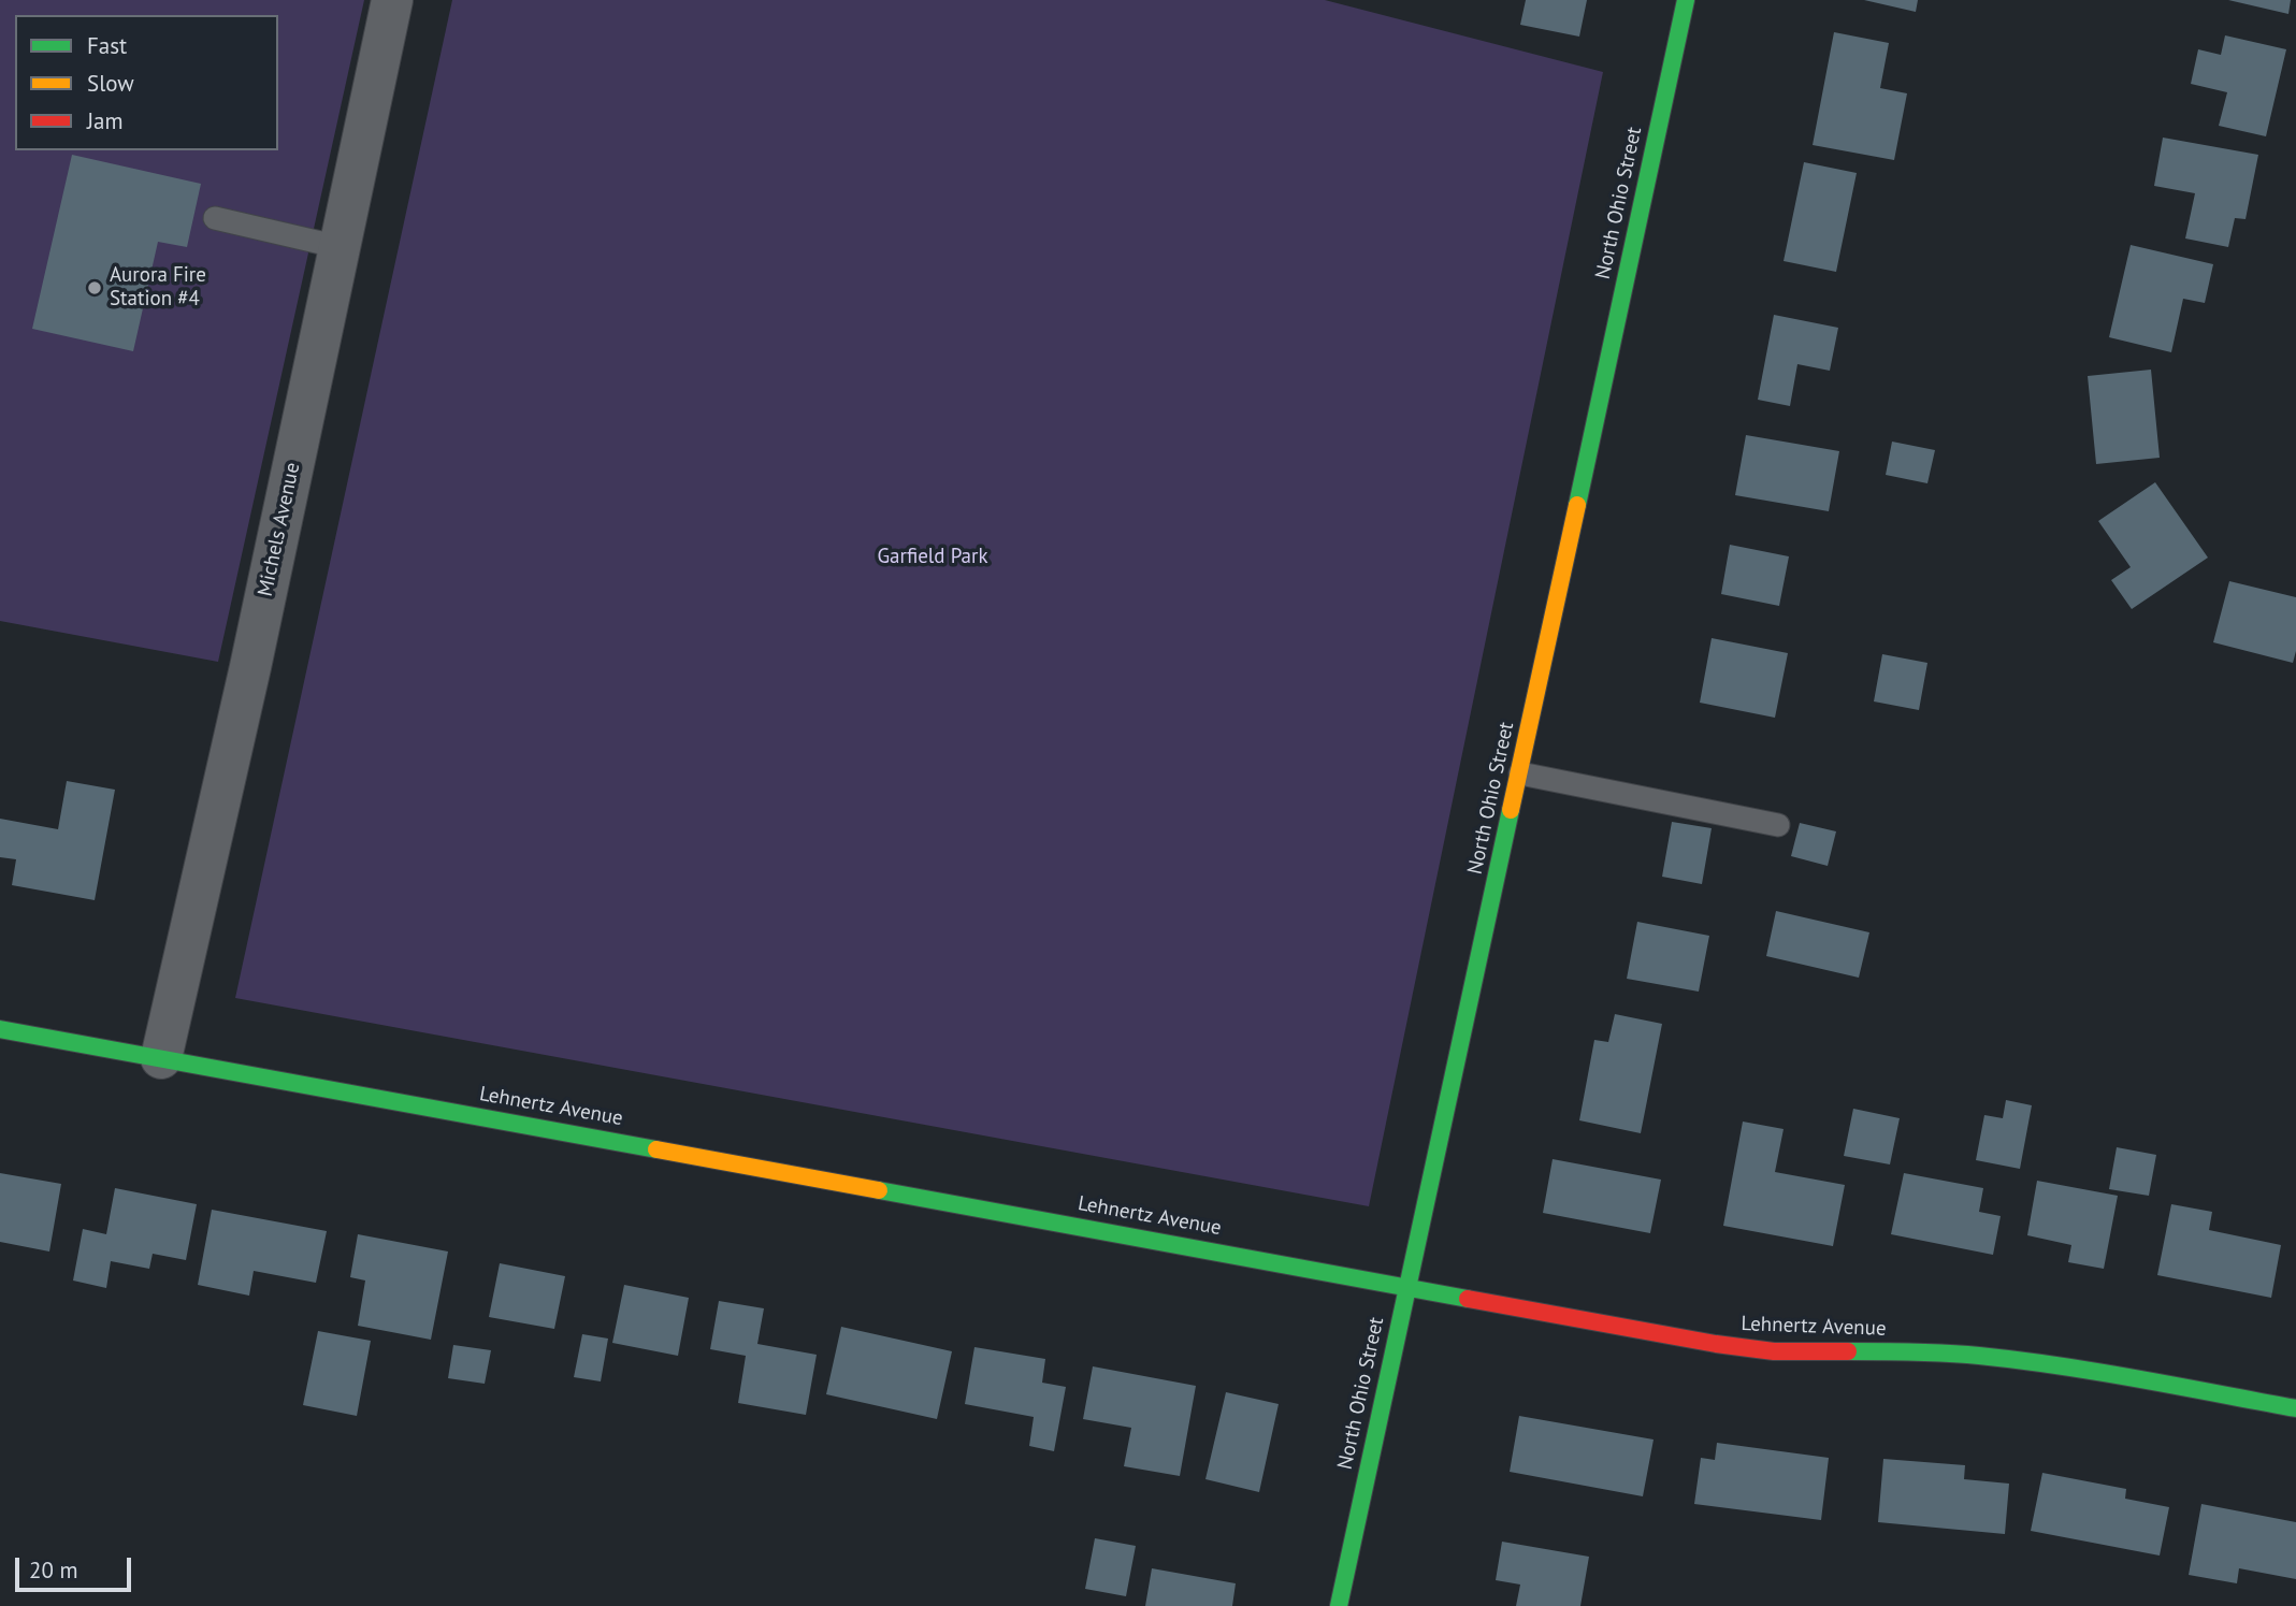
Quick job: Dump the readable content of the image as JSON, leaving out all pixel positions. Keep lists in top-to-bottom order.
{
  "streets": {
    "street": ["North Ohio Street", "Michels Avenue", "Lehnertz Avenue"]
  },
  "crossings": [
    ["North Ohio Street", "Lehnertz Avenue"],
    ["Michels Avenue", "Lehnertz Avenue"]
  ],
  "parks": ["Garfield Park"],
  "places": ["Aurora Fire Station #4"],
  "legend": ["Fast", "Slow", "Jam"],
  "scale_bar": "20 m"
}
